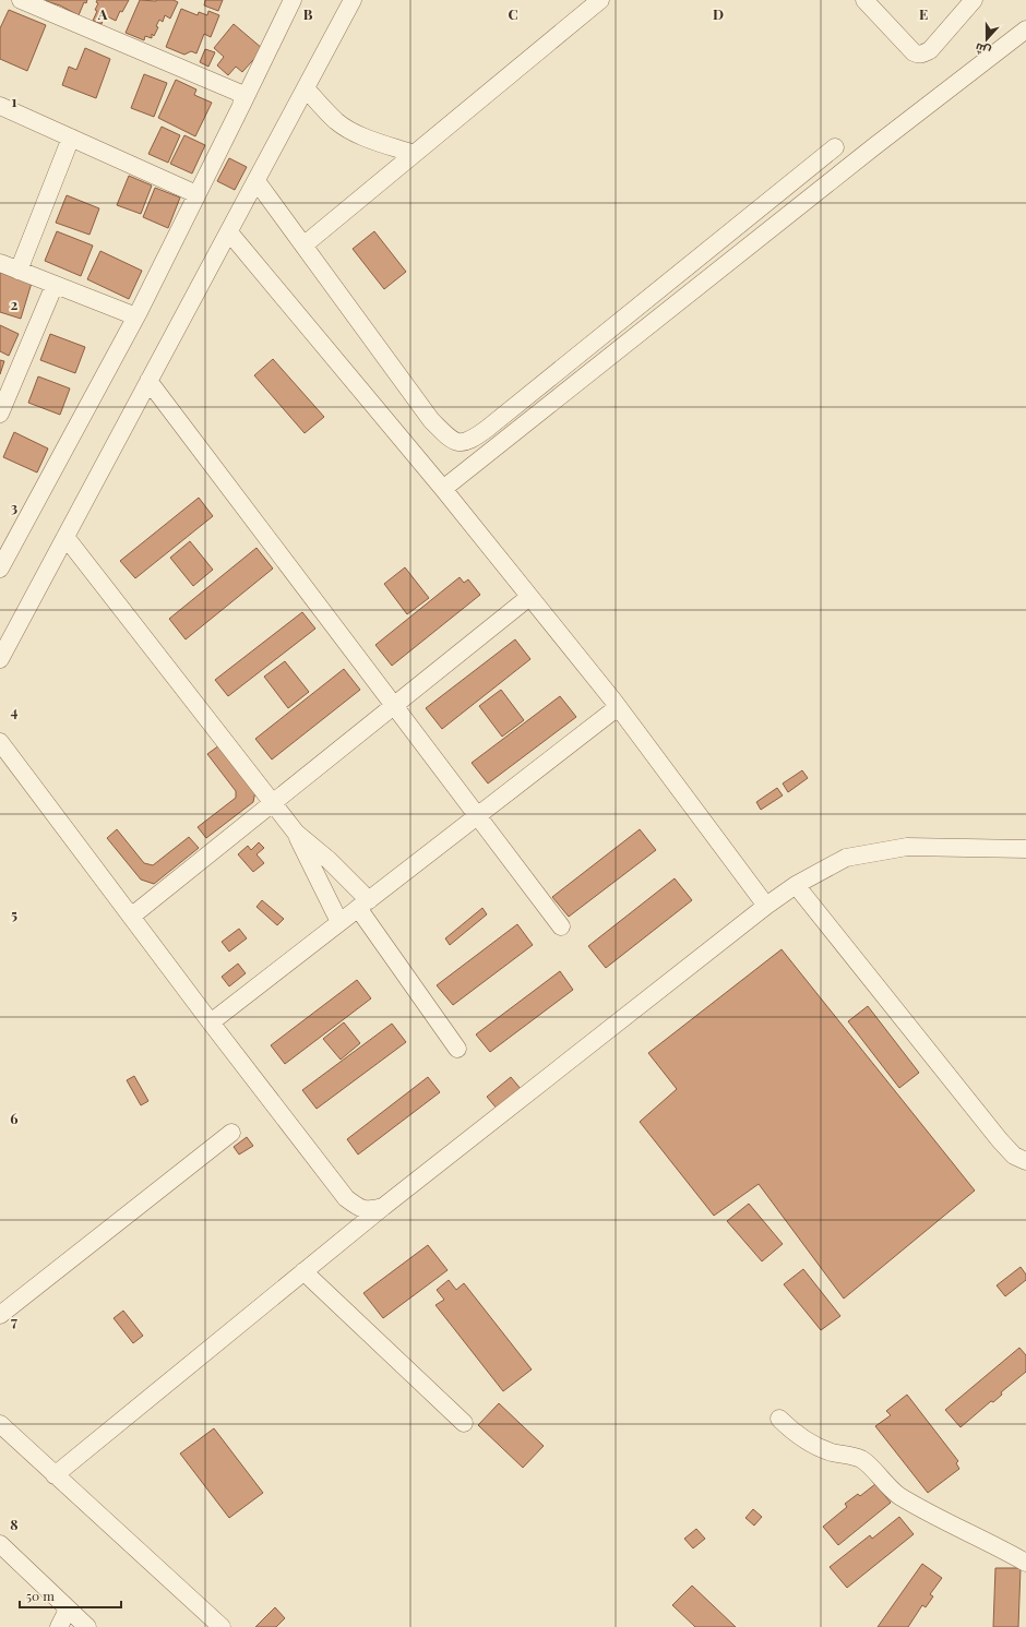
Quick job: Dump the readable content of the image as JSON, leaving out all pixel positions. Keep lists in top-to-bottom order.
{
  "scale_bar": "50 m",
  "north": "bottom",
  "grid": {
    "columns": [
      "A",
      "B",
      "C",
      "D",
      "E"
    ],
    "rows": [
      "1",
      "2",
      "3",
      "4",
      "5",
      "6",
      "7",
      "8"
    ]
  }
}
